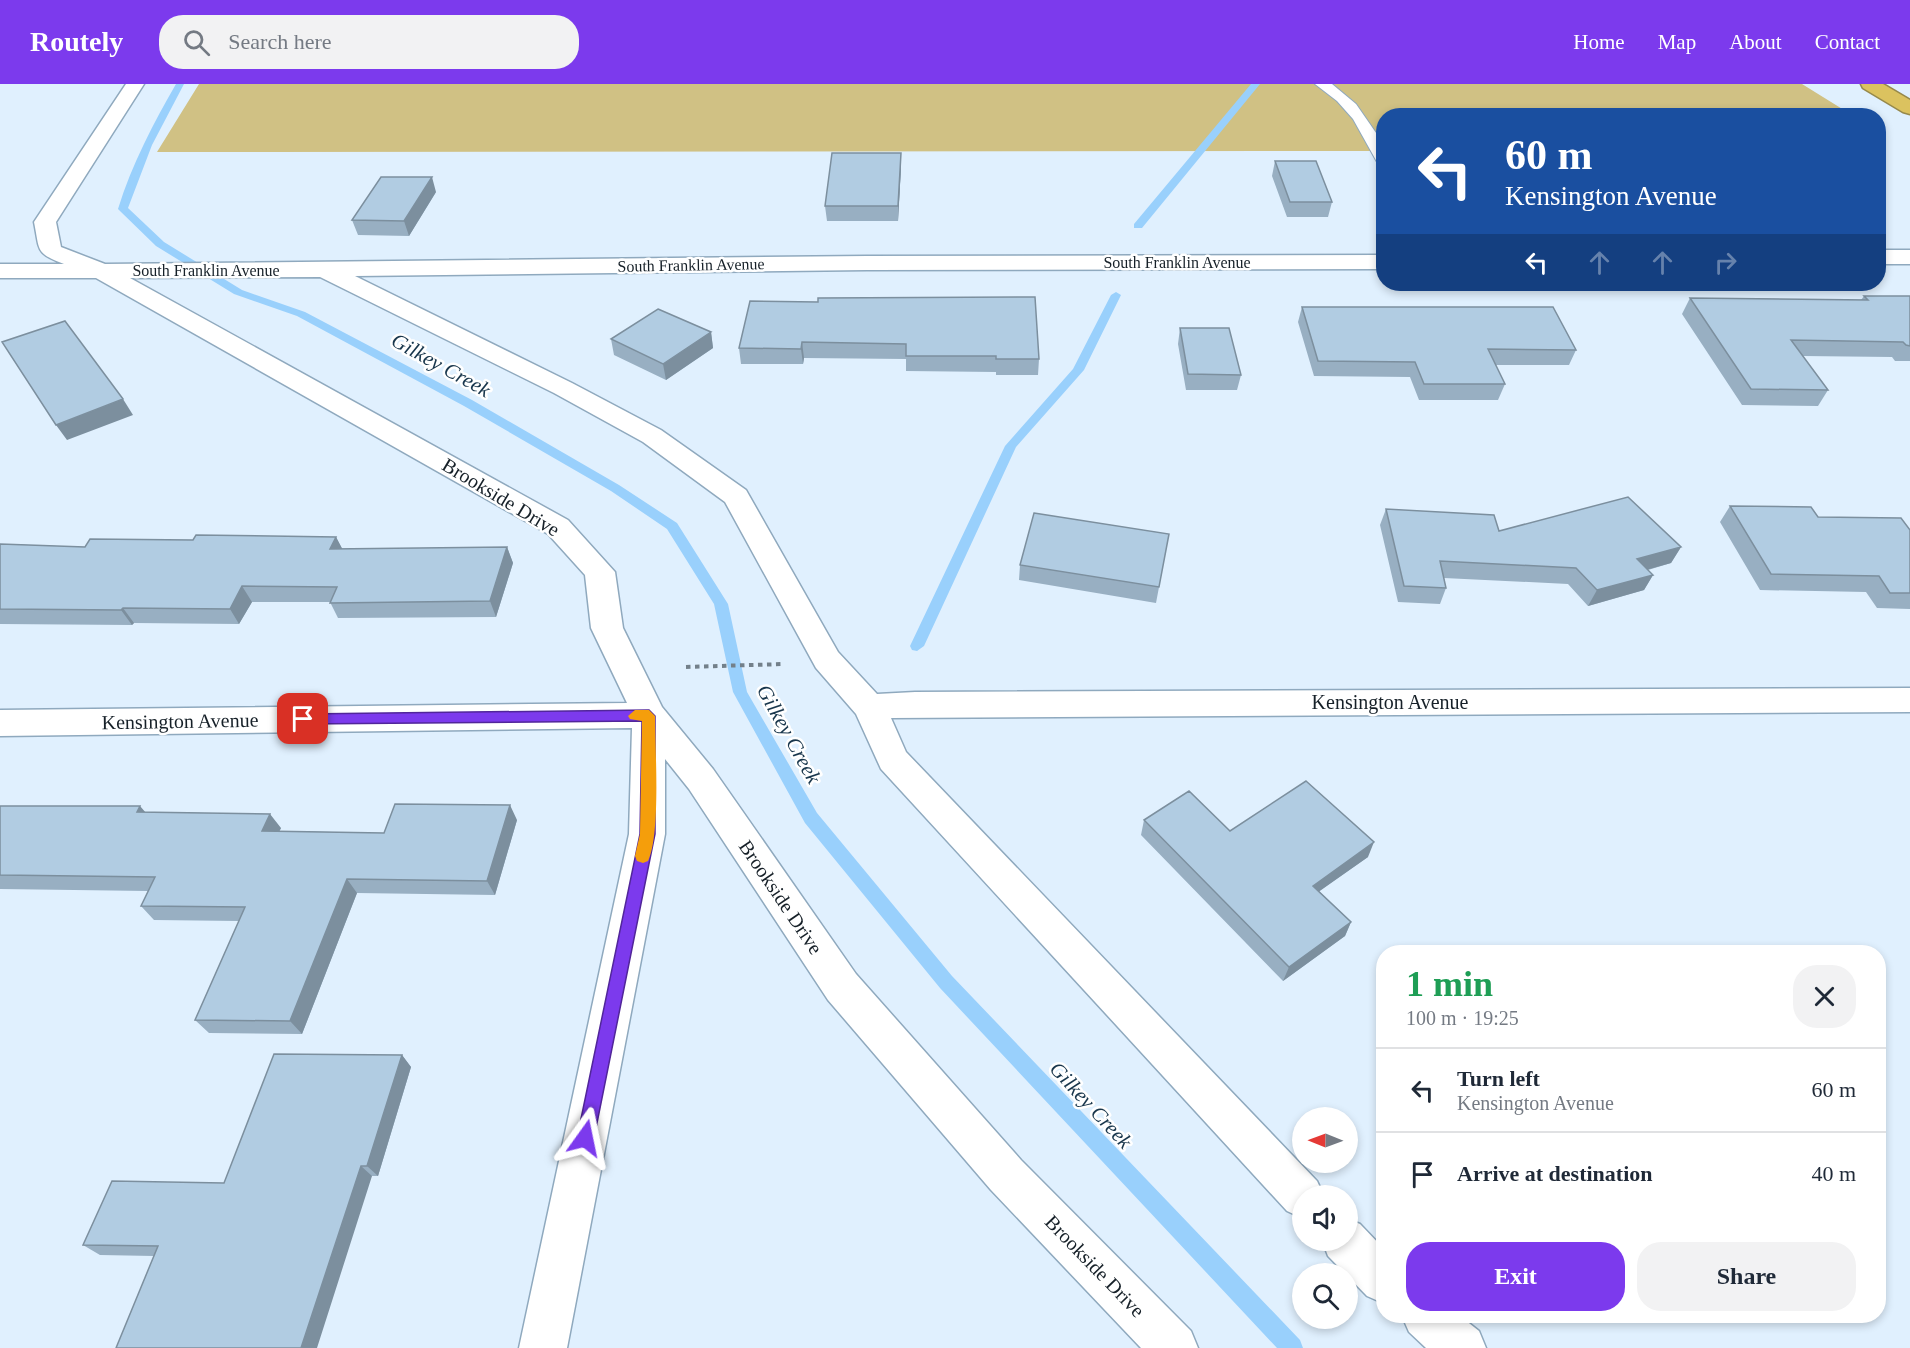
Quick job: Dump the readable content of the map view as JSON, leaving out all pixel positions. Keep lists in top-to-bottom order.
{
  "streets": {
    "street": ["South Franklin Avenue", "Brookside Drive", "Kensington Avenue"]
  },
  "crossings": [
    ["South Franklin Avenue", "Brookside Drive"],
    ["Brookside Drive", "Kensington Avenue"]
  ],
  "water": ["Gilkey Creek"],
  "north": "left",
  "page": {
    "header": "Routely",
    "search": "Search here",
    "nav": [
      "Home",
      "Map",
      "About",
      "Contact"
    ],
    "turn": ["60 m", "Kensington Avenue"],
    "heading": ["1 min", "100 m · 19:25"],
    "list": [
      {
        "name": "Turn left",
        "note": "Kensington Avenue",
        "value": "60 m"
      },
      {
        "name": "Arrive at destination",
        "value": "40 m"
      }
    ],
    "buttons": ["Exit", "Share"]
  }
}
